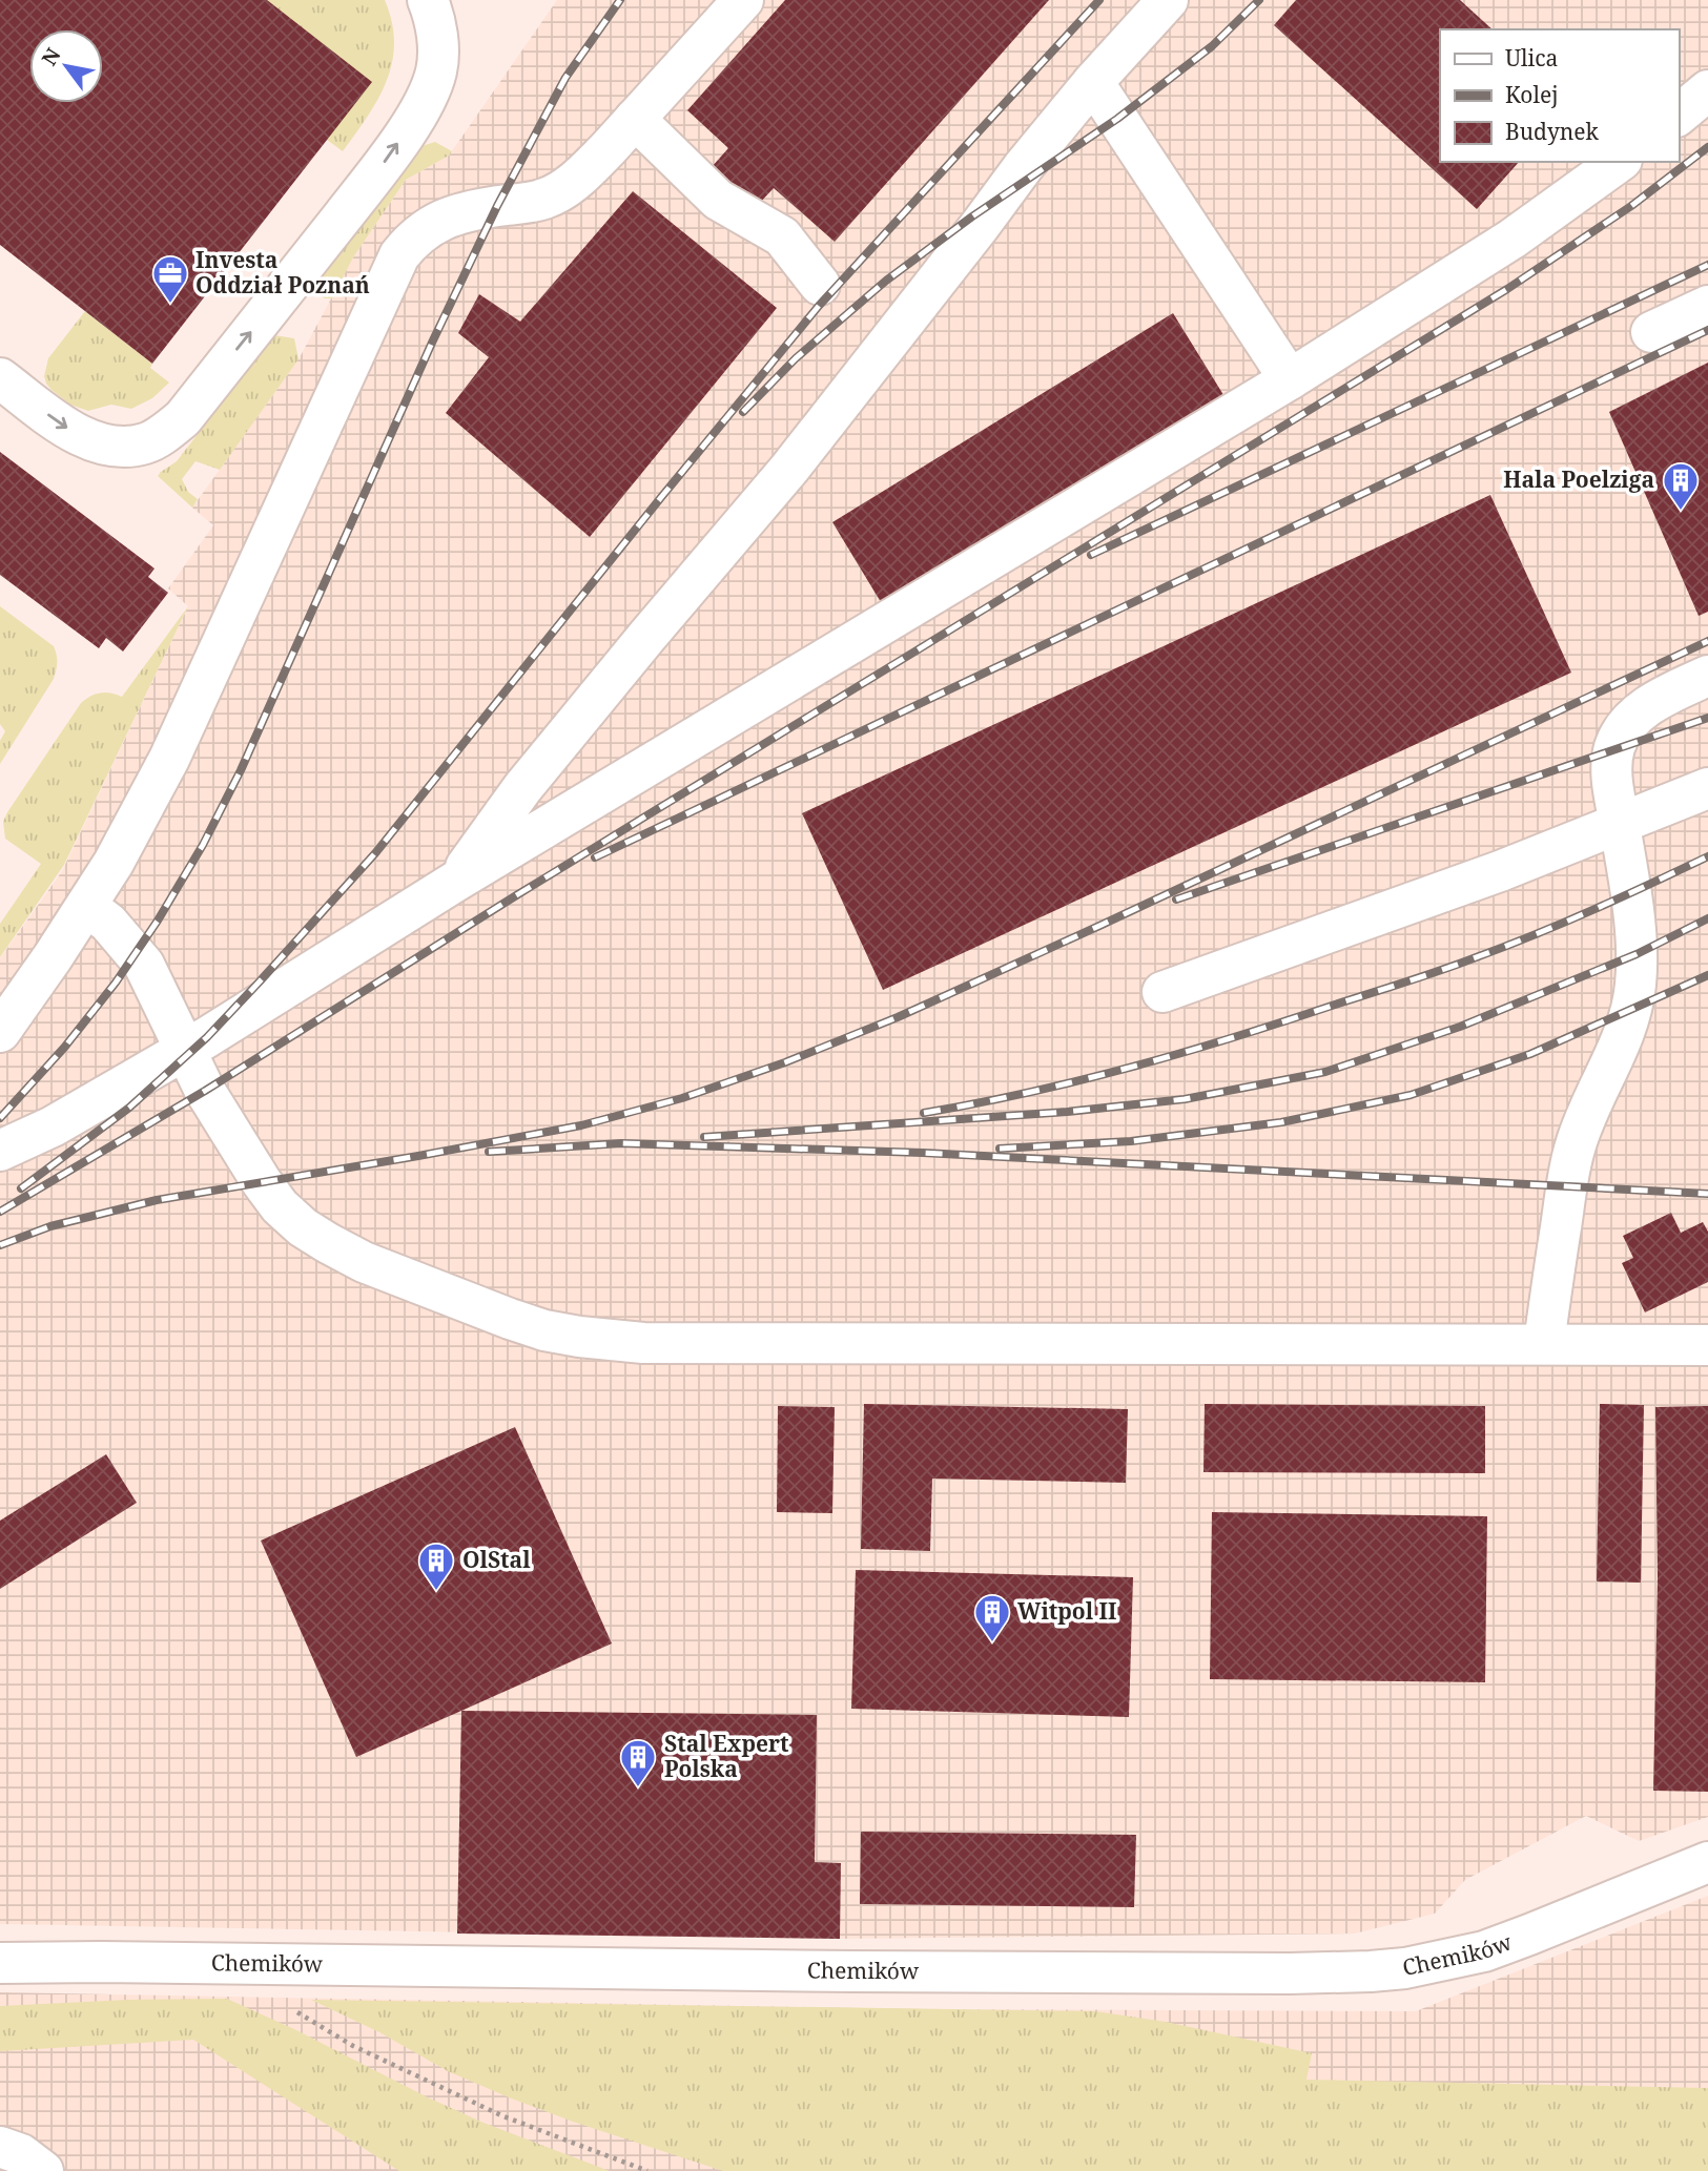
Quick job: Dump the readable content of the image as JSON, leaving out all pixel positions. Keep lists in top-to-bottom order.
{
  "streets": {
    "street": ["Chemików"]
  },
  "places": {
    "office": ["Investa Oddział Poznań"],
    "building": [
      "Hala Poelziga",
      "OlStal",
      "Witpol II",
      "Stal Expert Polska"
    ]
  },
  "legend": ["Ulica", "Kolej", "Budynek"],
  "north": "top left"
}
